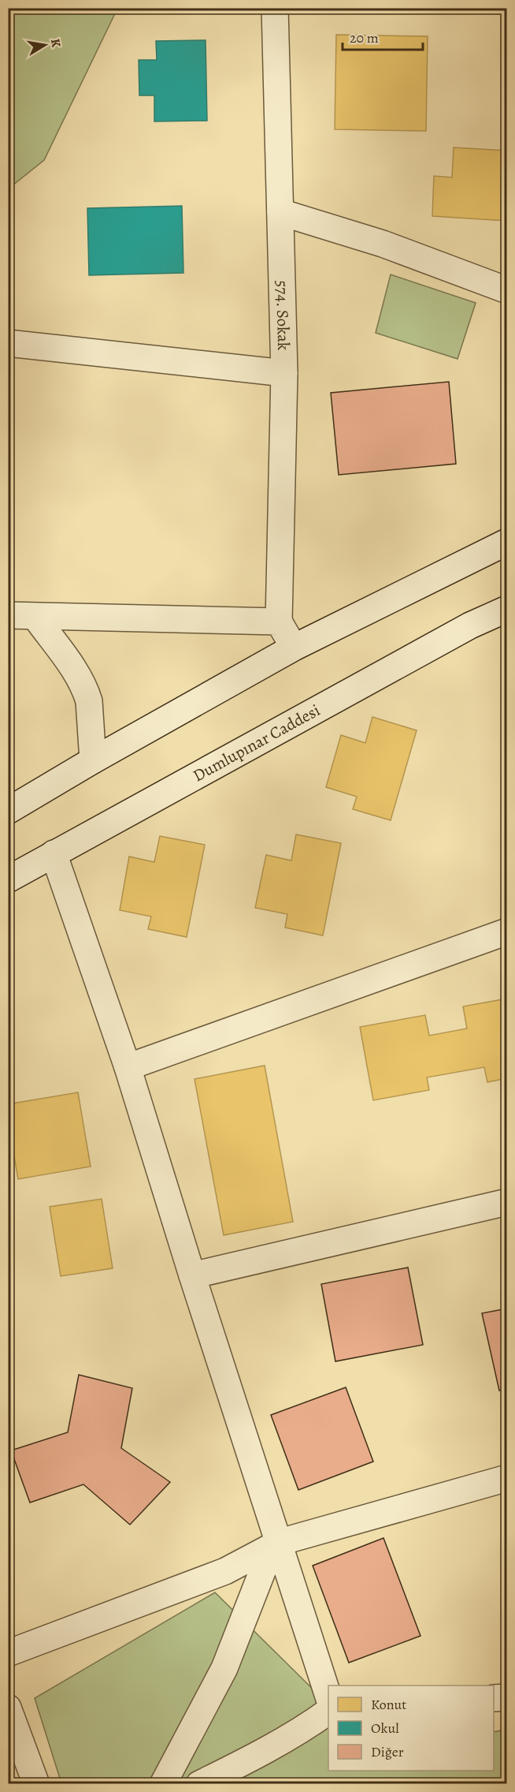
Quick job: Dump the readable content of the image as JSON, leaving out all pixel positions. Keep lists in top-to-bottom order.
{
  "streets": {
    "street": ["574. Sokak", "Dumlupınar Caddesi"]
  },
  "legend": ["Konut", "Okul", "Diğer"],
  "scale_bar": "20 m",
  "north": "right"
}
